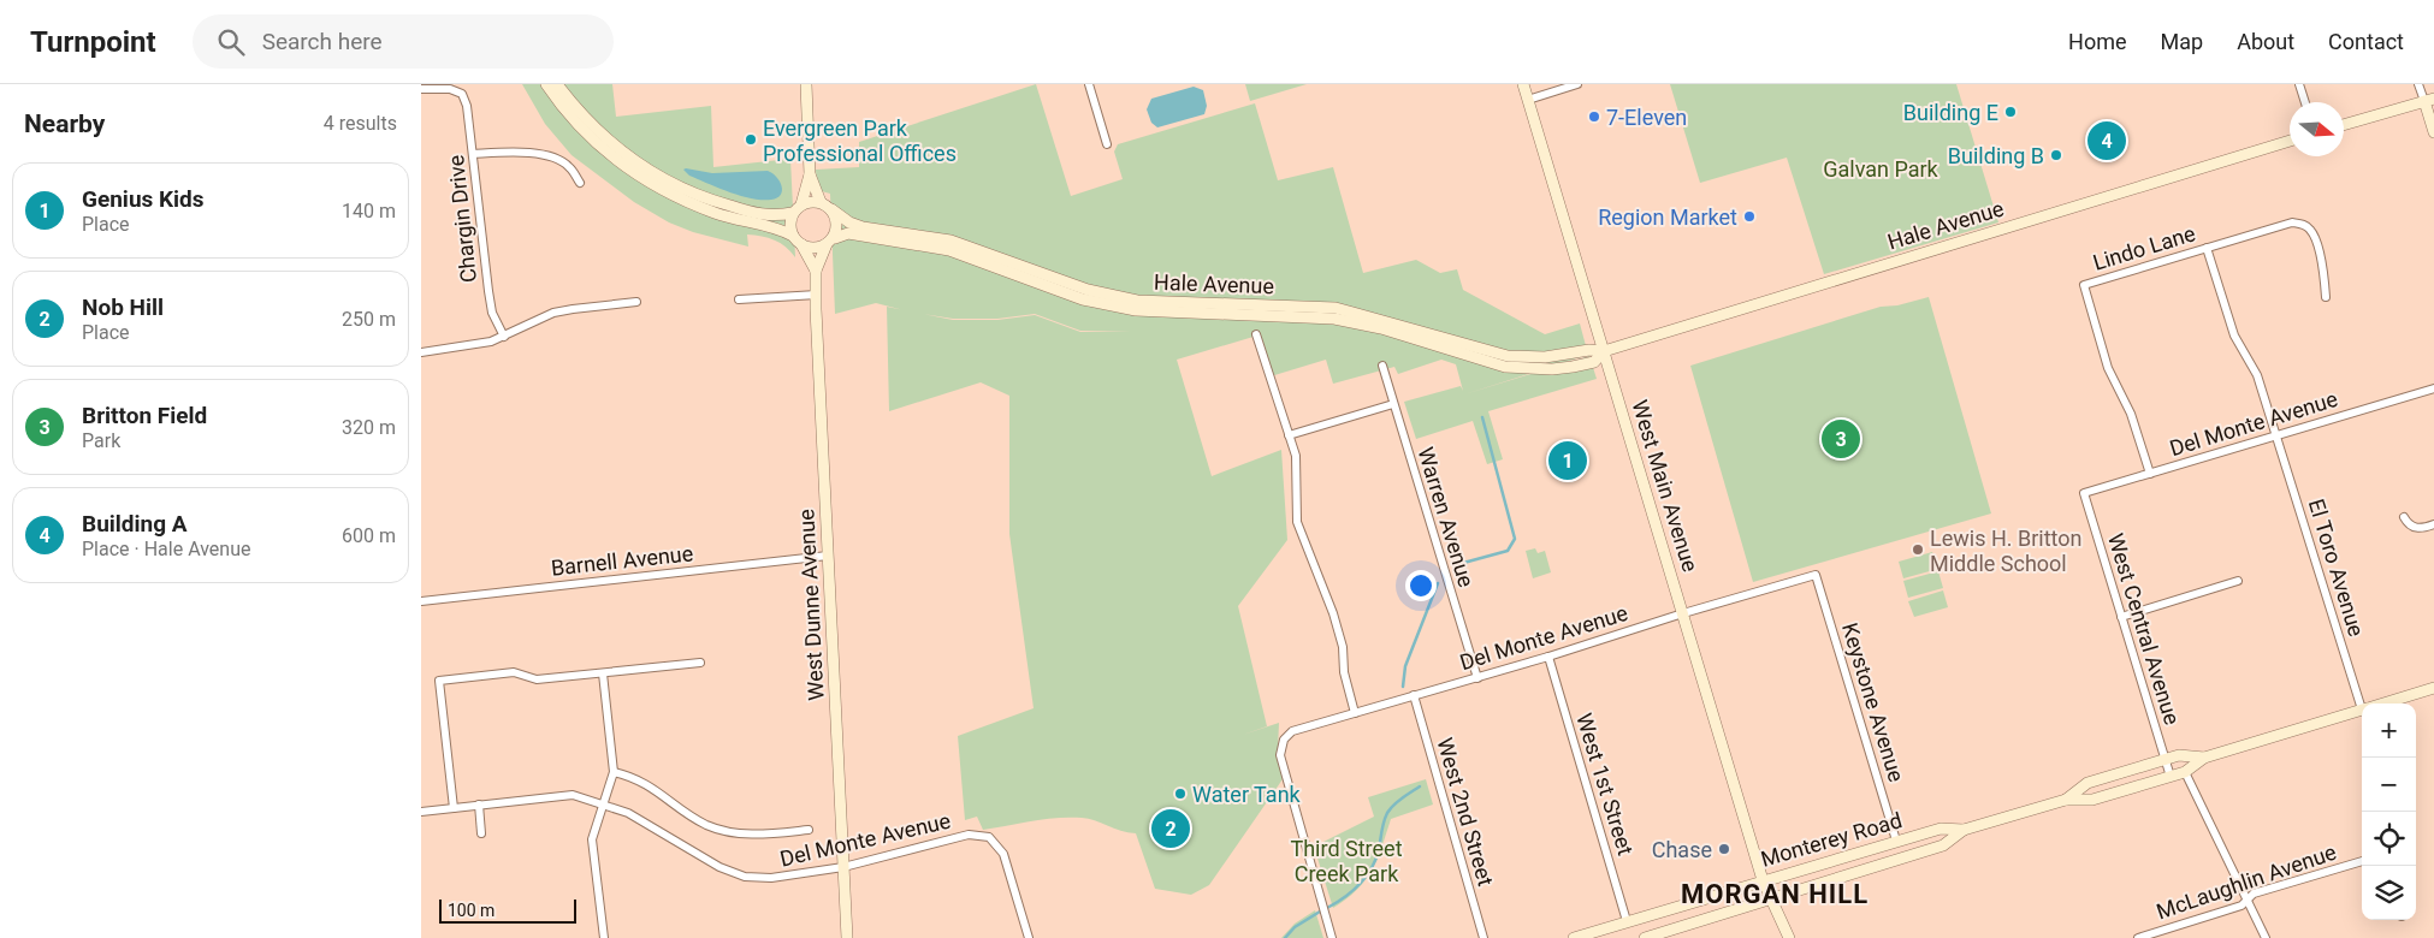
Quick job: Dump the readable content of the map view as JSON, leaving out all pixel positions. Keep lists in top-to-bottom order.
{
  "streets": {
    "main road": [
      "Hale Avenue",
      "West Main Avenue",
      "West Dunne Avenue",
      "Monterey Road"
    ],
    "street": [
      "Chargin Drive",
      "Lindo Lane",
      "Del Monte Avenue",
      "Warren Avenue",
      "Barnell Avenue",
      "El Toro Avenue",
      "West Central Avenue",
      "Keystone Avenue",
      "West 1st Street",
      "West 2nd Street",
      "McLaughlin Avenue"
    ]
  },
  "crossings": [
    ["Hale Avenue", "West Main Avenue"],
    ["Hale Avenue", "West Dunne Avenue"],
    ["Lindo Lane", "Del Monte Avenue"],
    ["Lindo Lane", "El Toro Avenue"],
    ["Del Monte Avenue", "West Main Avenue"],
    ["Del Monte Avenue", "Warren Avenue"],
    ["Del Monte Avenue", "El Toro Avenue"],
    ["Del Monte Avenue", "West Dunne Avenue"],
    ["Del Monte Avenue", "West Central Avenue"],
    ["Del Monte Avenue", "Keystone Avenue"],
    ["Del Monte Avenue", "West 1st Street"],
    ["Del Monte Avenue", "West 2nd Street"],
    ["West Main Avenue", "Monterey Road"],
    ["Barnell Avenue", "West Dunne Avenue"],
    ["West Central Avenue", "Monterey Road"],
    ["Keystone Avenue", "Monterey Road"],
    ["West 1st Street", "Monterey Road"]
  ],
  "districts": ["MORGAN HILL"],
  "parks": ["Galvan Park", "Third Street Creek Park"],
  "places": [
    "Building E",
    "7-Eleven",
    "Evergreen Park Professional Offices",
    "Building B",
    "Region Market",
    "Lewis H. Britton Middle School",
    "Water Tank",
    "Chase"
  ],
  "scale_bar": "100 m",
  "north": "right",
  "page": {
    "header": "Turnpoint",
    "search": "Search here",
    "nav": [
      "Home",
      "Map",
      "About",
      "Contact"
    ],
    "heading": ["Nearby", "4 results"],
    "pins": [
      "4",
      "3",
      "1",
      "2"
    ],
    "list": [
      {
        "mark": "1",
        "name": "Genius Kids",
        "note": "Place",
        "value": "140 m"
      },
      {
        "mark": "2",
        "name": "Nob Hill",
        "note": "Place",
        "value": "250 m"
      },
      {
        "mark": "3",
        "name": "Britton Field",
        "note": "Park",
        "value": "320 m"
      },
      {
        "mark": "4",
        "name": "Building A",
        "note": "Place · Hale Avenue",
        "value": "600 m"
      }
    ],
    "map_buttons": ["+", "−"],
    "scale": "100 m"
  }
}
